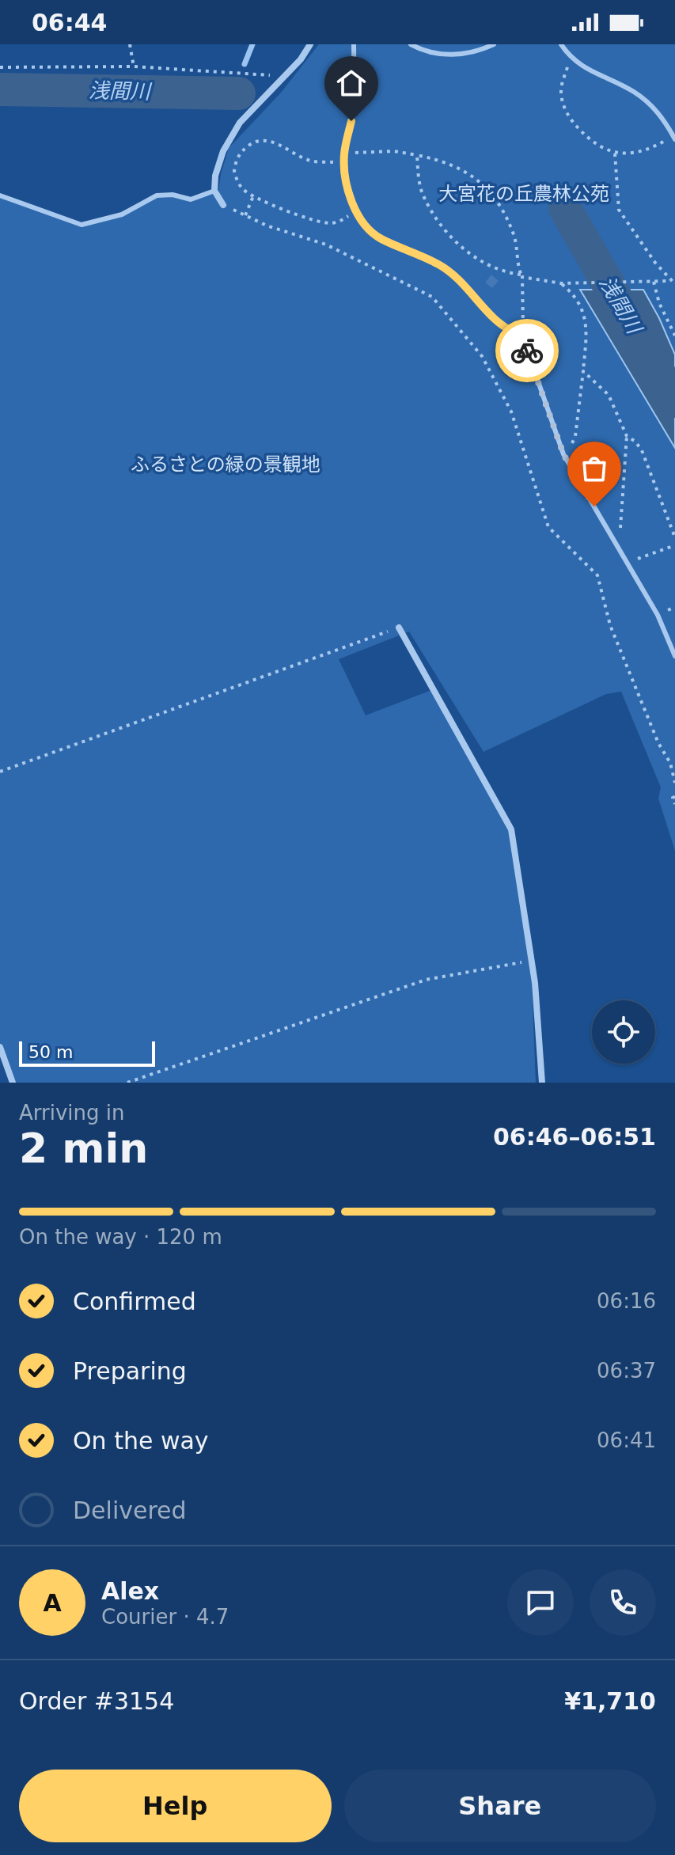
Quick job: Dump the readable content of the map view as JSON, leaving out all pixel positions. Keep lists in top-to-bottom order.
{
  "water": ["浅間川"],
  "parks": ["大宮花の丘農林公苑", "ふるさとの緑の景観地"],
  "scale_bar": "50 m",
  "page": {
    "status": "06:44",
    "scale": "50 m",
    "heading": ["2 min", "Arriving in", "06:46–06:51"],
    "panel": [
      "Alex",
      "Courier · 4.7",
      "Order #3154",
      "¥1,710"
    ],
    "bar": "On the way · 120 m",
    "list": [
      ["Confirmed", "06:16"],
      ["Preparing", "06:37"],
      ["On the way", "06:41"],
      "Delivered"
    ],
    "round": "A",
    "buttons": ["Help", "Share"]
  }
}
